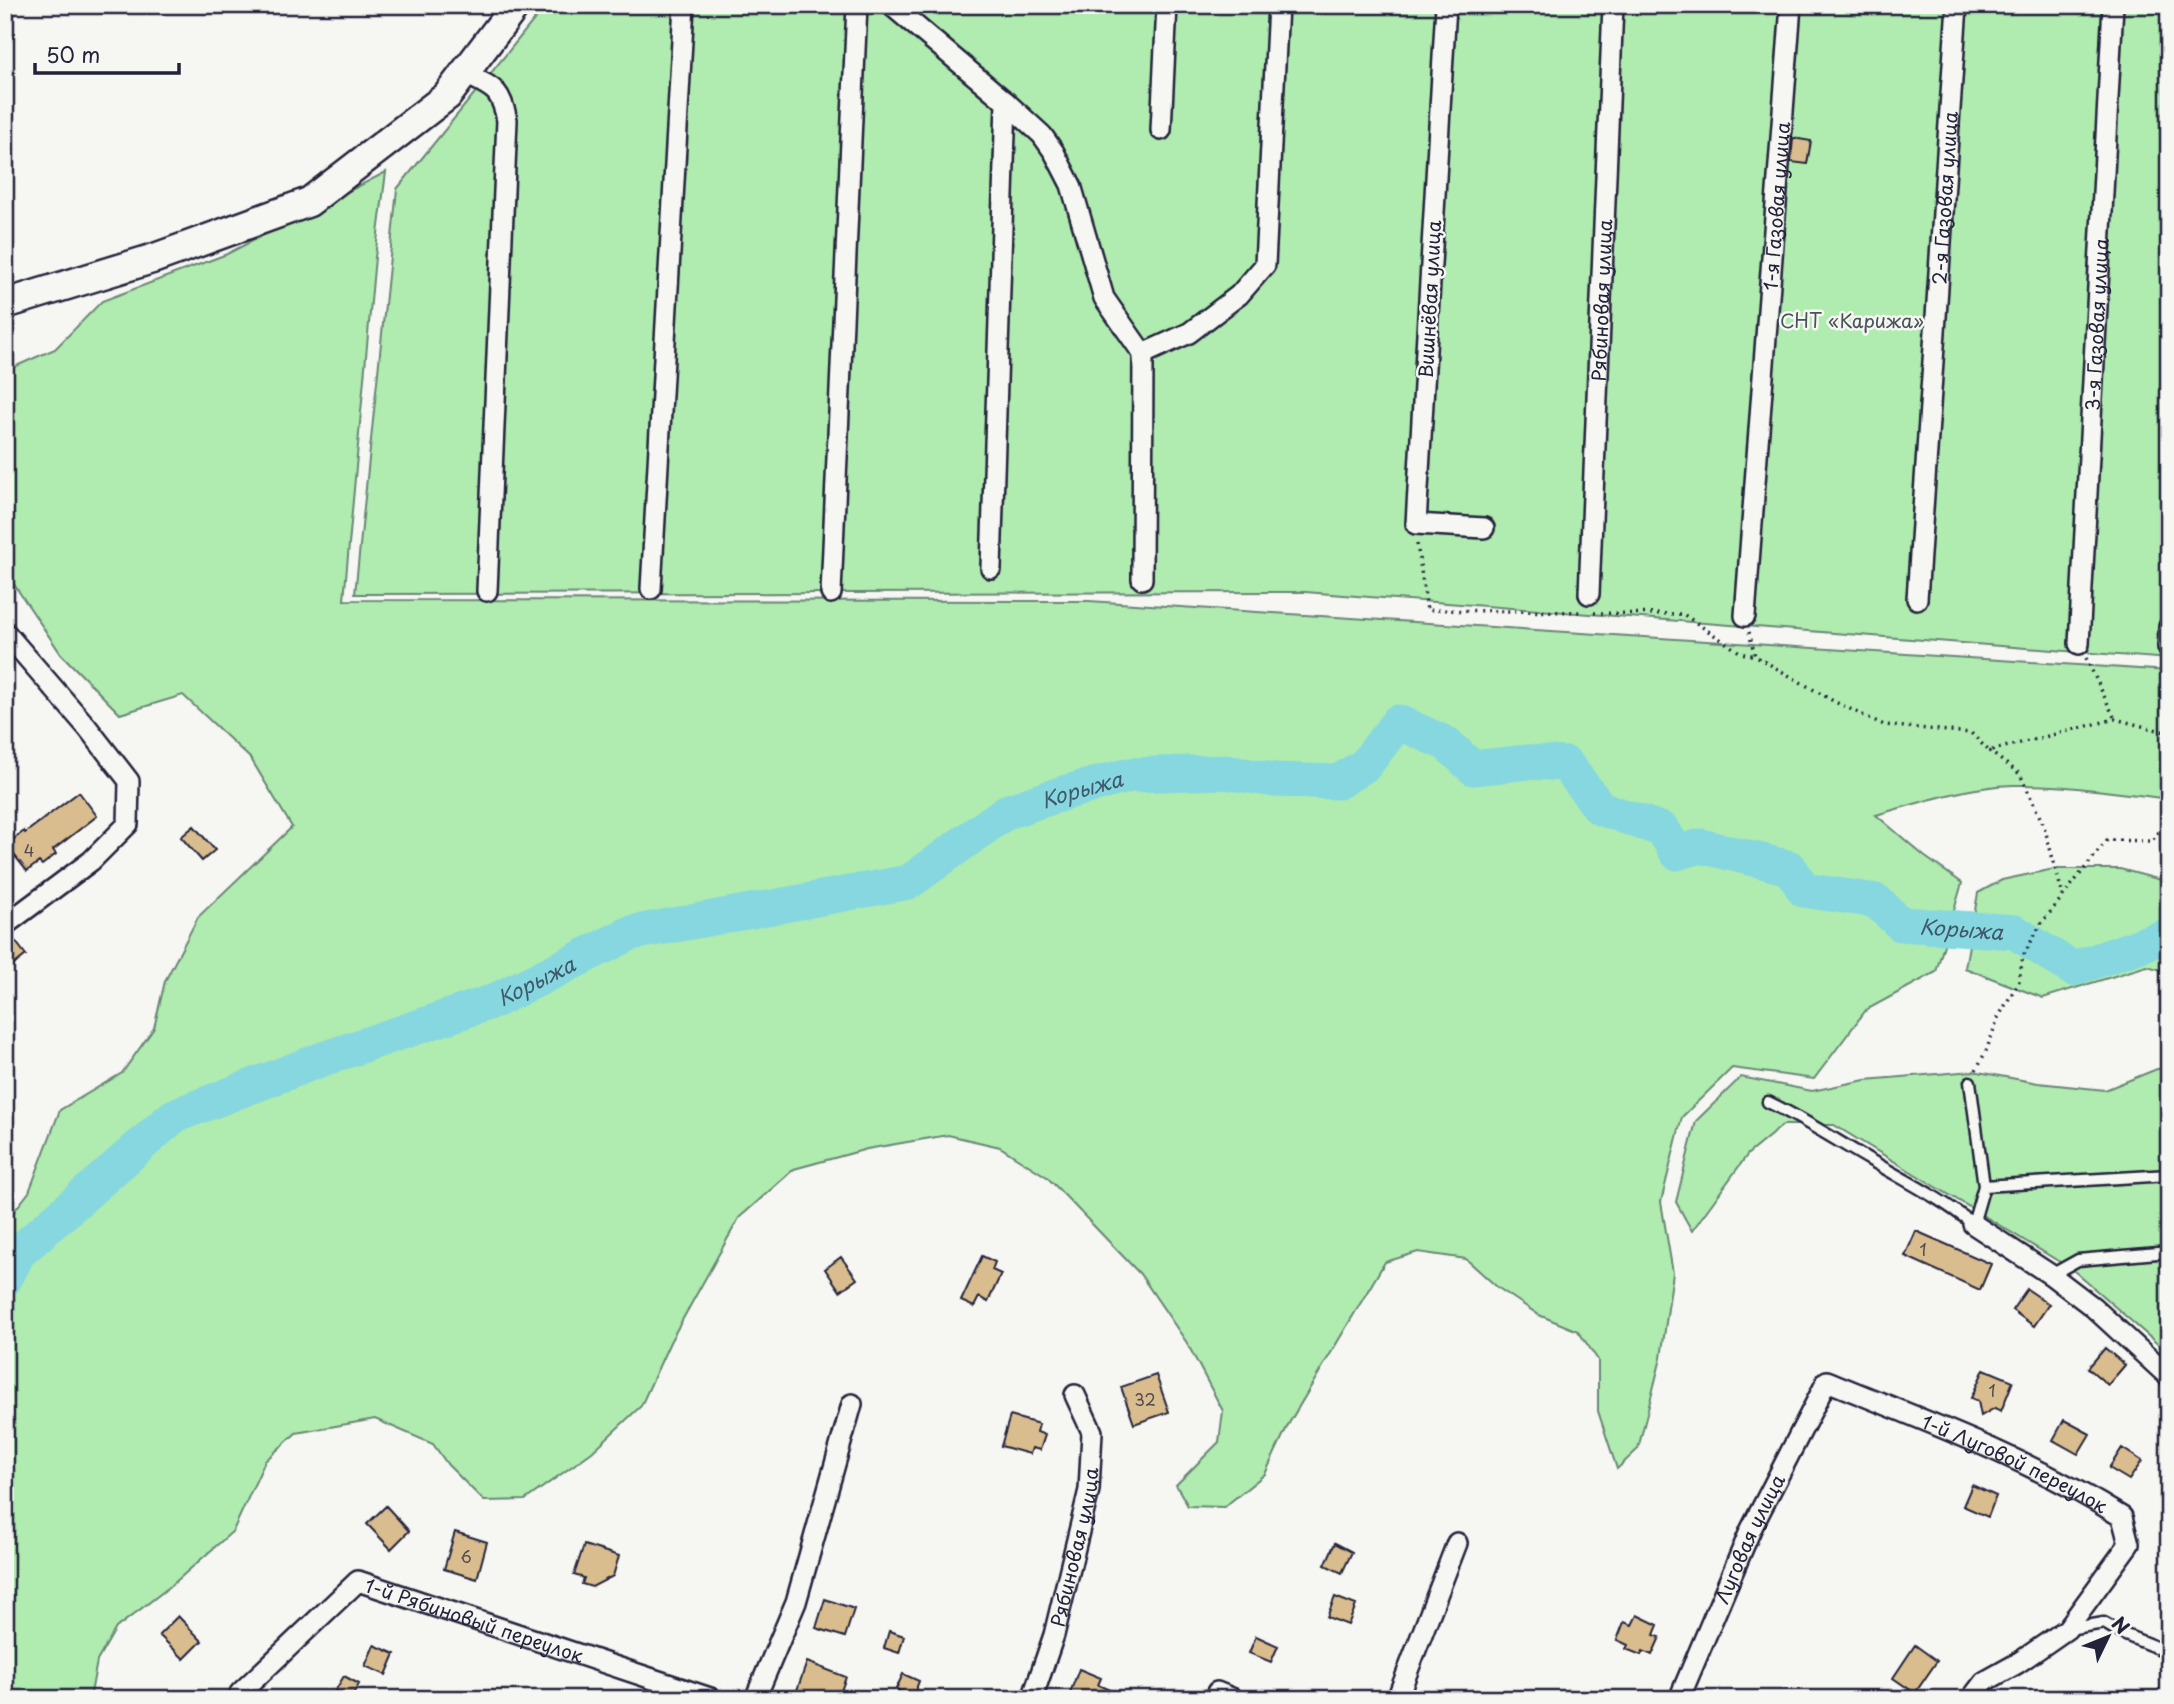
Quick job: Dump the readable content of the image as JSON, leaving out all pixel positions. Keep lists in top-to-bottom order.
{
  "streets": {
    "street": [
      "2-я Газовая улица",
      "1-я Газовая улица",
      "Вишнёвая улица",
      "Рябиновая улица",
      "3-я Газовая улица",
      "1-й Луговой переулок",
      "Луговая улица",
      "1-й Рябиновый переулок"
    ]
  },
  "crossings": [
    ["1-й Луговой переулок", "Луговая улица"]
  ],
  "water": ["Корыжа"],
  "parks": ["СНТ «Карижа»"],
  "house_numbers": [
    "4",
    "1",
    "1",
    "32",
    "6"
  ],
  "scale_bar": "50 m",
  "north": "top right"
}
